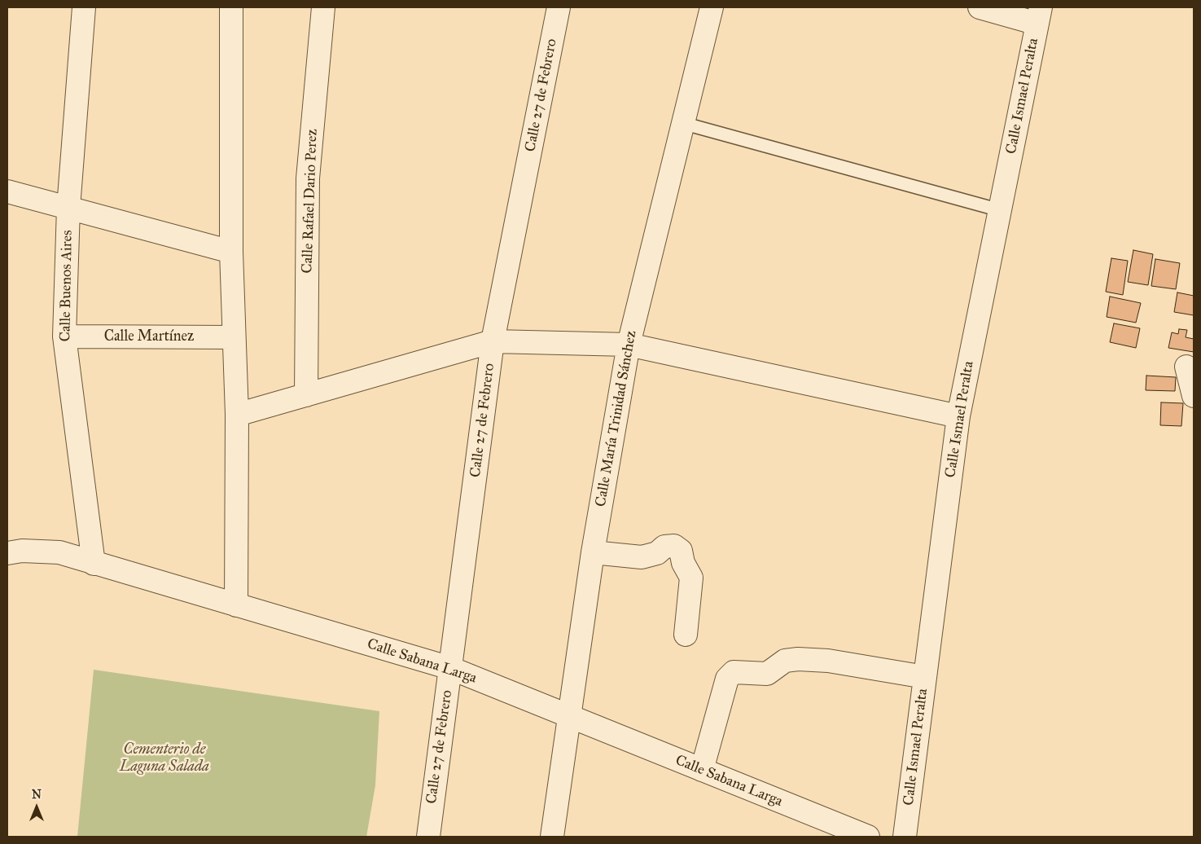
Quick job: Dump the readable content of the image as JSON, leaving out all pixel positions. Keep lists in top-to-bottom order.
{
  "streets": {
    "street": [
      "Calle 27 de Febrero",
      "Calle Ismael Peralta",
      "Calle Rafael Dario Perez",
      "Calle Buenos Aires",
      "Calle Martínez",
      "Calle María Trinidad Sánchez",
      "Calle Sabana Larga"
    ]
  },
  "crossings": [
    ["Calle 27 de Febrero", "Calle Sabana Larga"],
    ["Calle Buenos Aires", "Calle Martínez"],
    ["Calle Buenos Aires", "Calle Sabana Larga"],
    ["Calle María Trinidad Sánchez", "Calle Sabana Larga"]
  ],
  "parks": ["Cementerio de Laguna Salada"],
  "north": "top"
}
